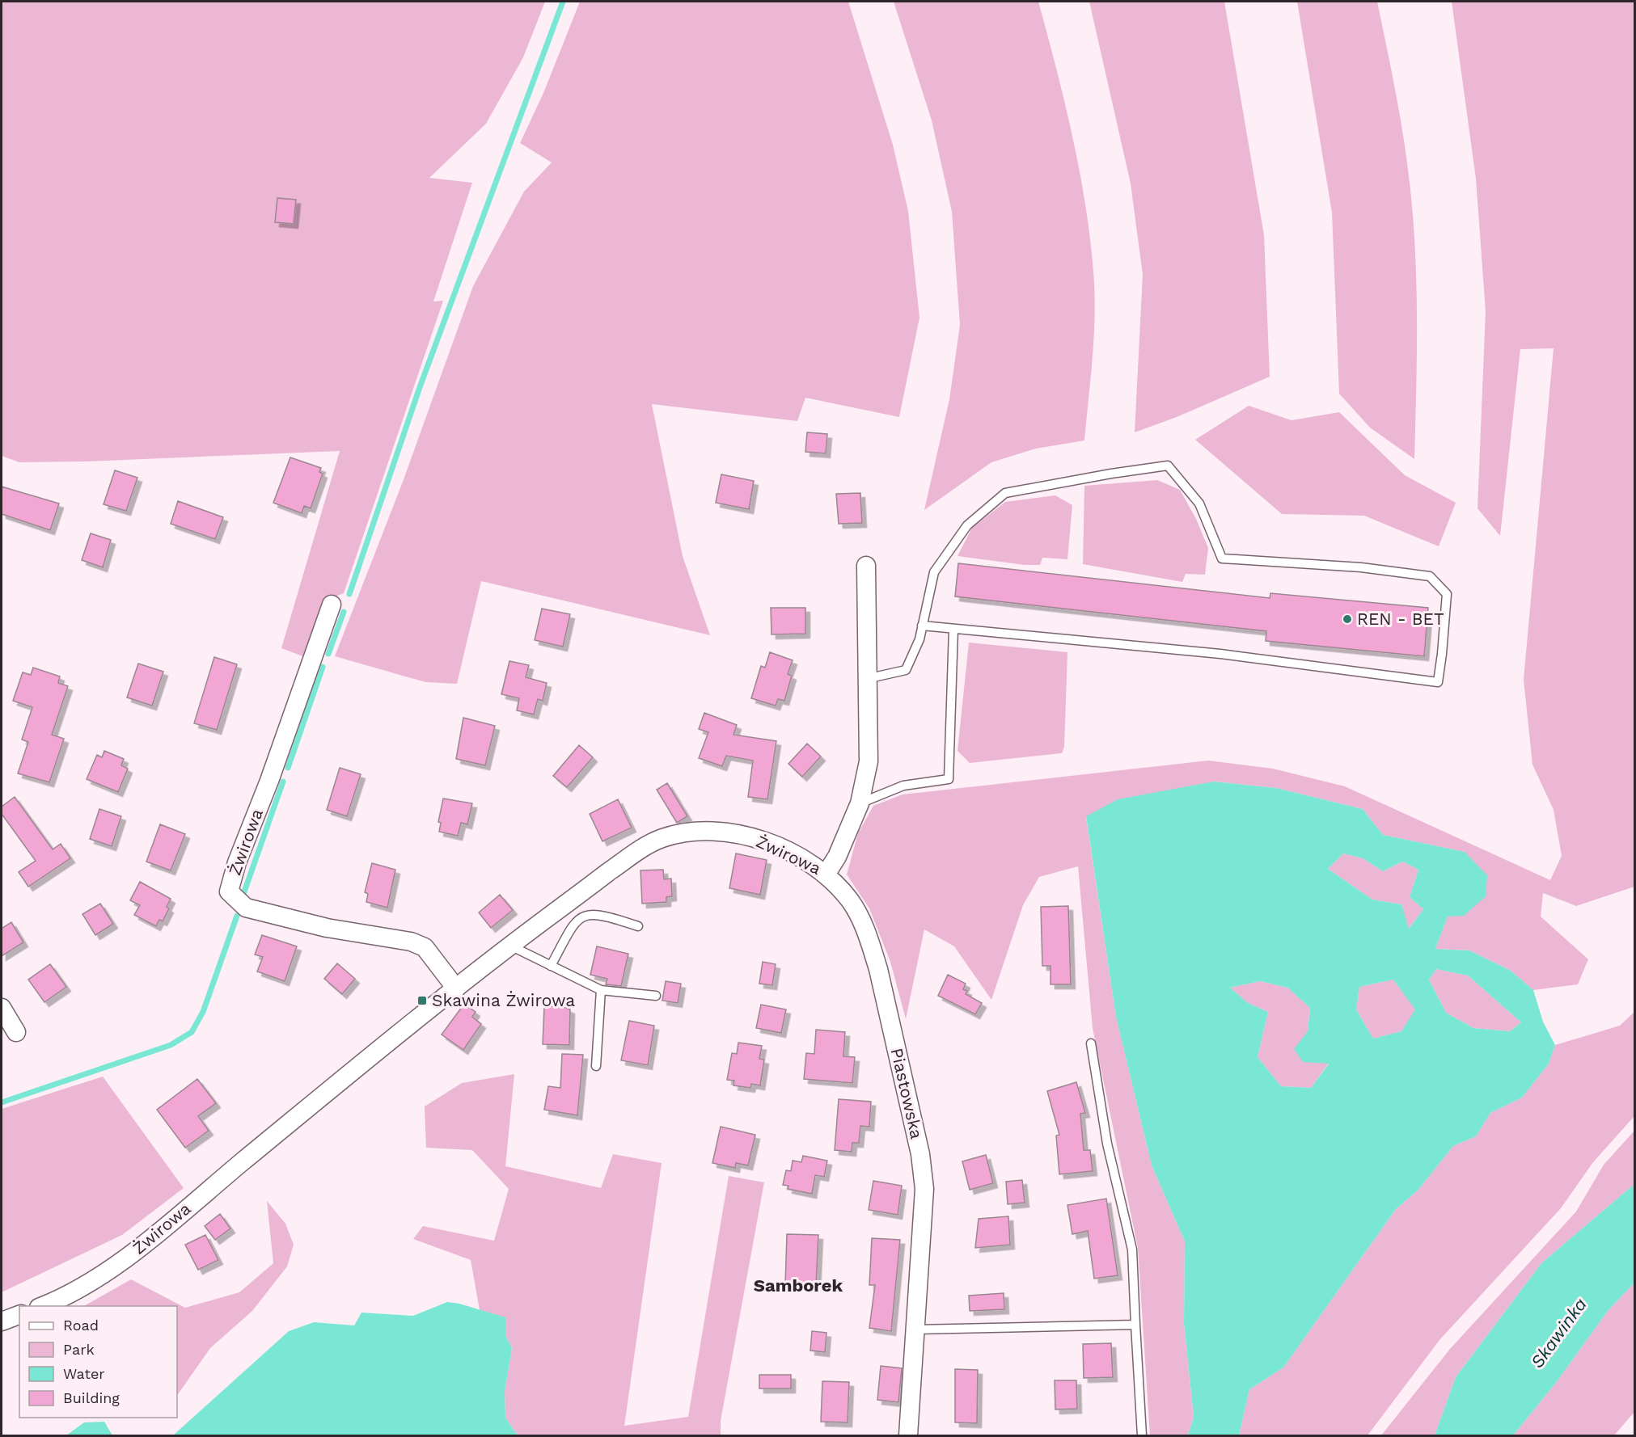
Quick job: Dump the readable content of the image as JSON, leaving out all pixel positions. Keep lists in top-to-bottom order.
{
  "streets": {
    "street": ["Żwirowa", "Piastowska"]
  },
  "crossings": [
    ["Żwirowa", "Piastowska"]
  ],
  "districts": ["Samborek"],
  "water": ["Skawinka"],
  "places": {
    "other": ["REN - BET"],
    "transit": ["Skawina Żwirowa"]
  },
  "legend": [
    "Road",
    "Park",
    "Water",
    "Building"
  ]
}
